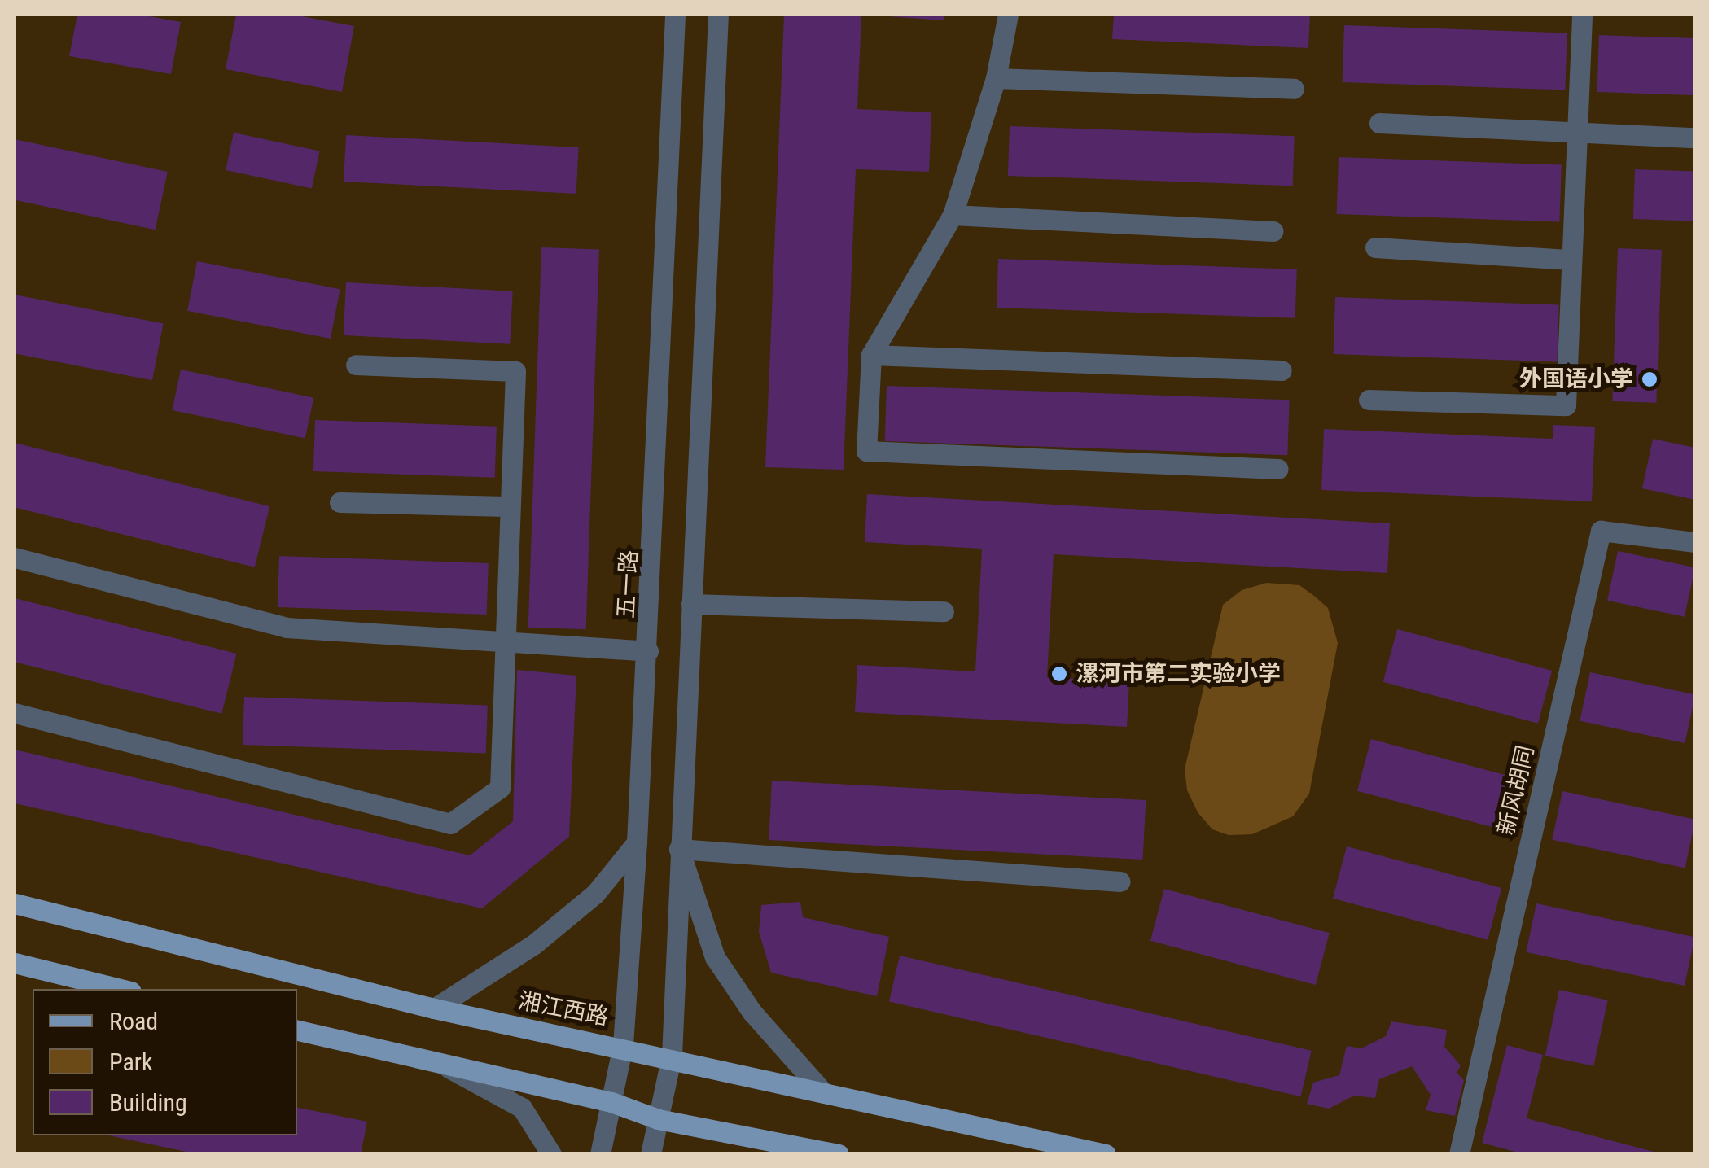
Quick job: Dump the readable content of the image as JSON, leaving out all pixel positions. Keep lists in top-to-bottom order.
{
  "streets": {
    "main road": ["湘江西路"],
    "street": ["五一路", "新风胡同"]
  },
  "crossings": [
    ["五一路", "湘江西路"]
  ],
  "places": ["外国语小学", "漯河市第二实验小学"],
  "legend": ["Road", "Park", "Building"]
}
